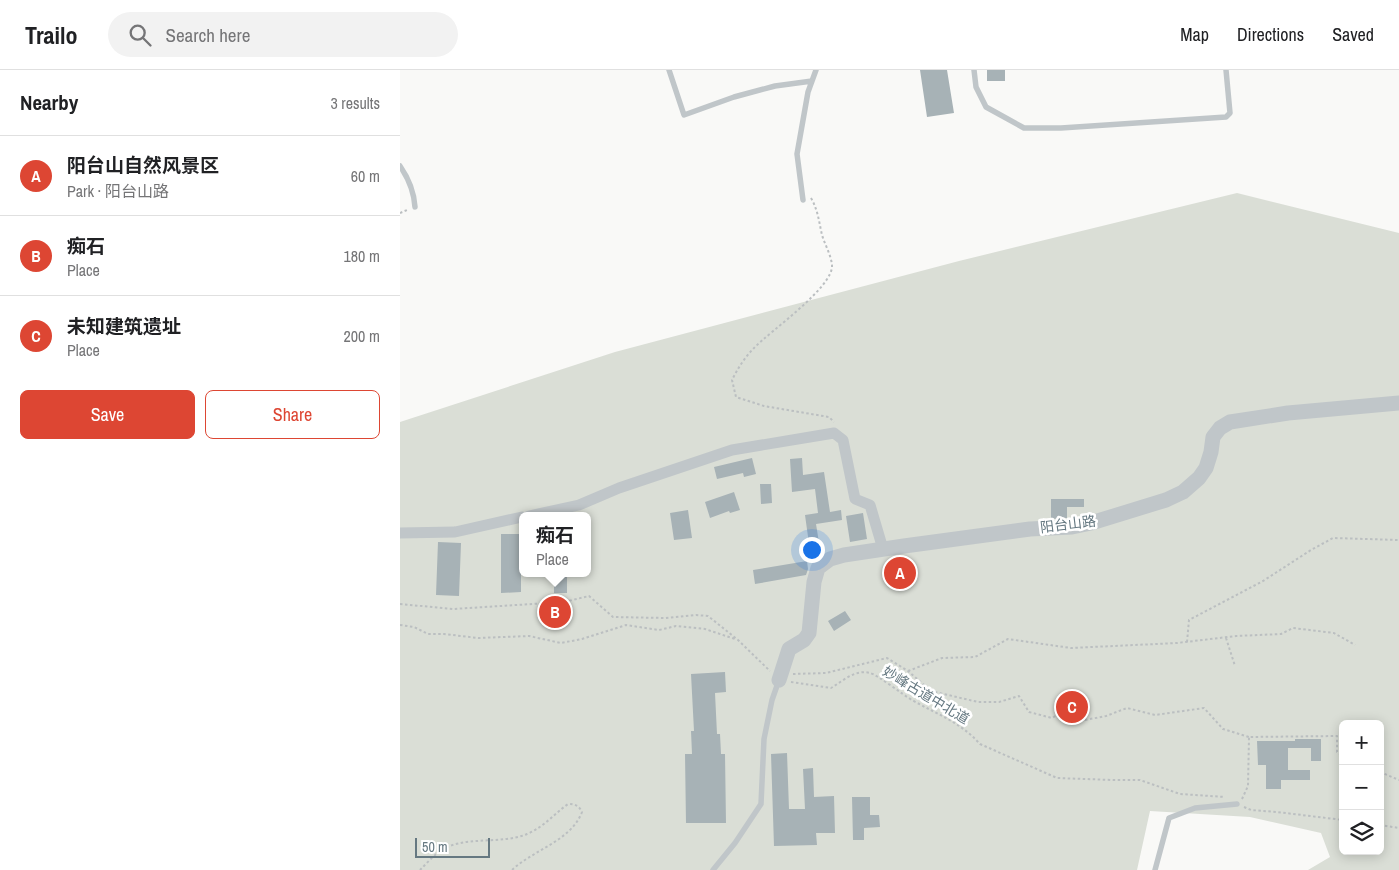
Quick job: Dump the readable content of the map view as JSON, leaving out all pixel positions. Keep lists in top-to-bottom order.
{
  "streets": {
    "street": ["阳台山路"],
    "path": ["妙峰古道中北道"]
  },
  "crossings": [
    ["阳台山路", "妙峰古道中北道"]
  ],
  "scale_bar": "50 m",
  "page": {
    "header": "Trailo",
    "search": "Search here",
    "nav": ["Map", "Directions", "Saved"],
    "heading": ["Nearby", "3 results"],
    "list": [
      {
        "mark": "A",
        "name": "阳台山自然风景区",
        "note": "Park · 阳台山路",
        "value": "60 m"
      },
      {
        "mark": "B",
        "name": "痴石",
        "note": "Place",
        "value": "180 m"
      },
      {
        "mark": "C",
        "name": "未知建筑遗址",
        "note": "Place",
        "value": "200 m"
      }
    ],
    "buttons": ["Save", "Share"],
    "popup": ["痴石", "Place"],
    "pins": ["A", "B", "C"],
    "map_buttons": ["+", "−"],
    "scale": "50 m"
  }
}
